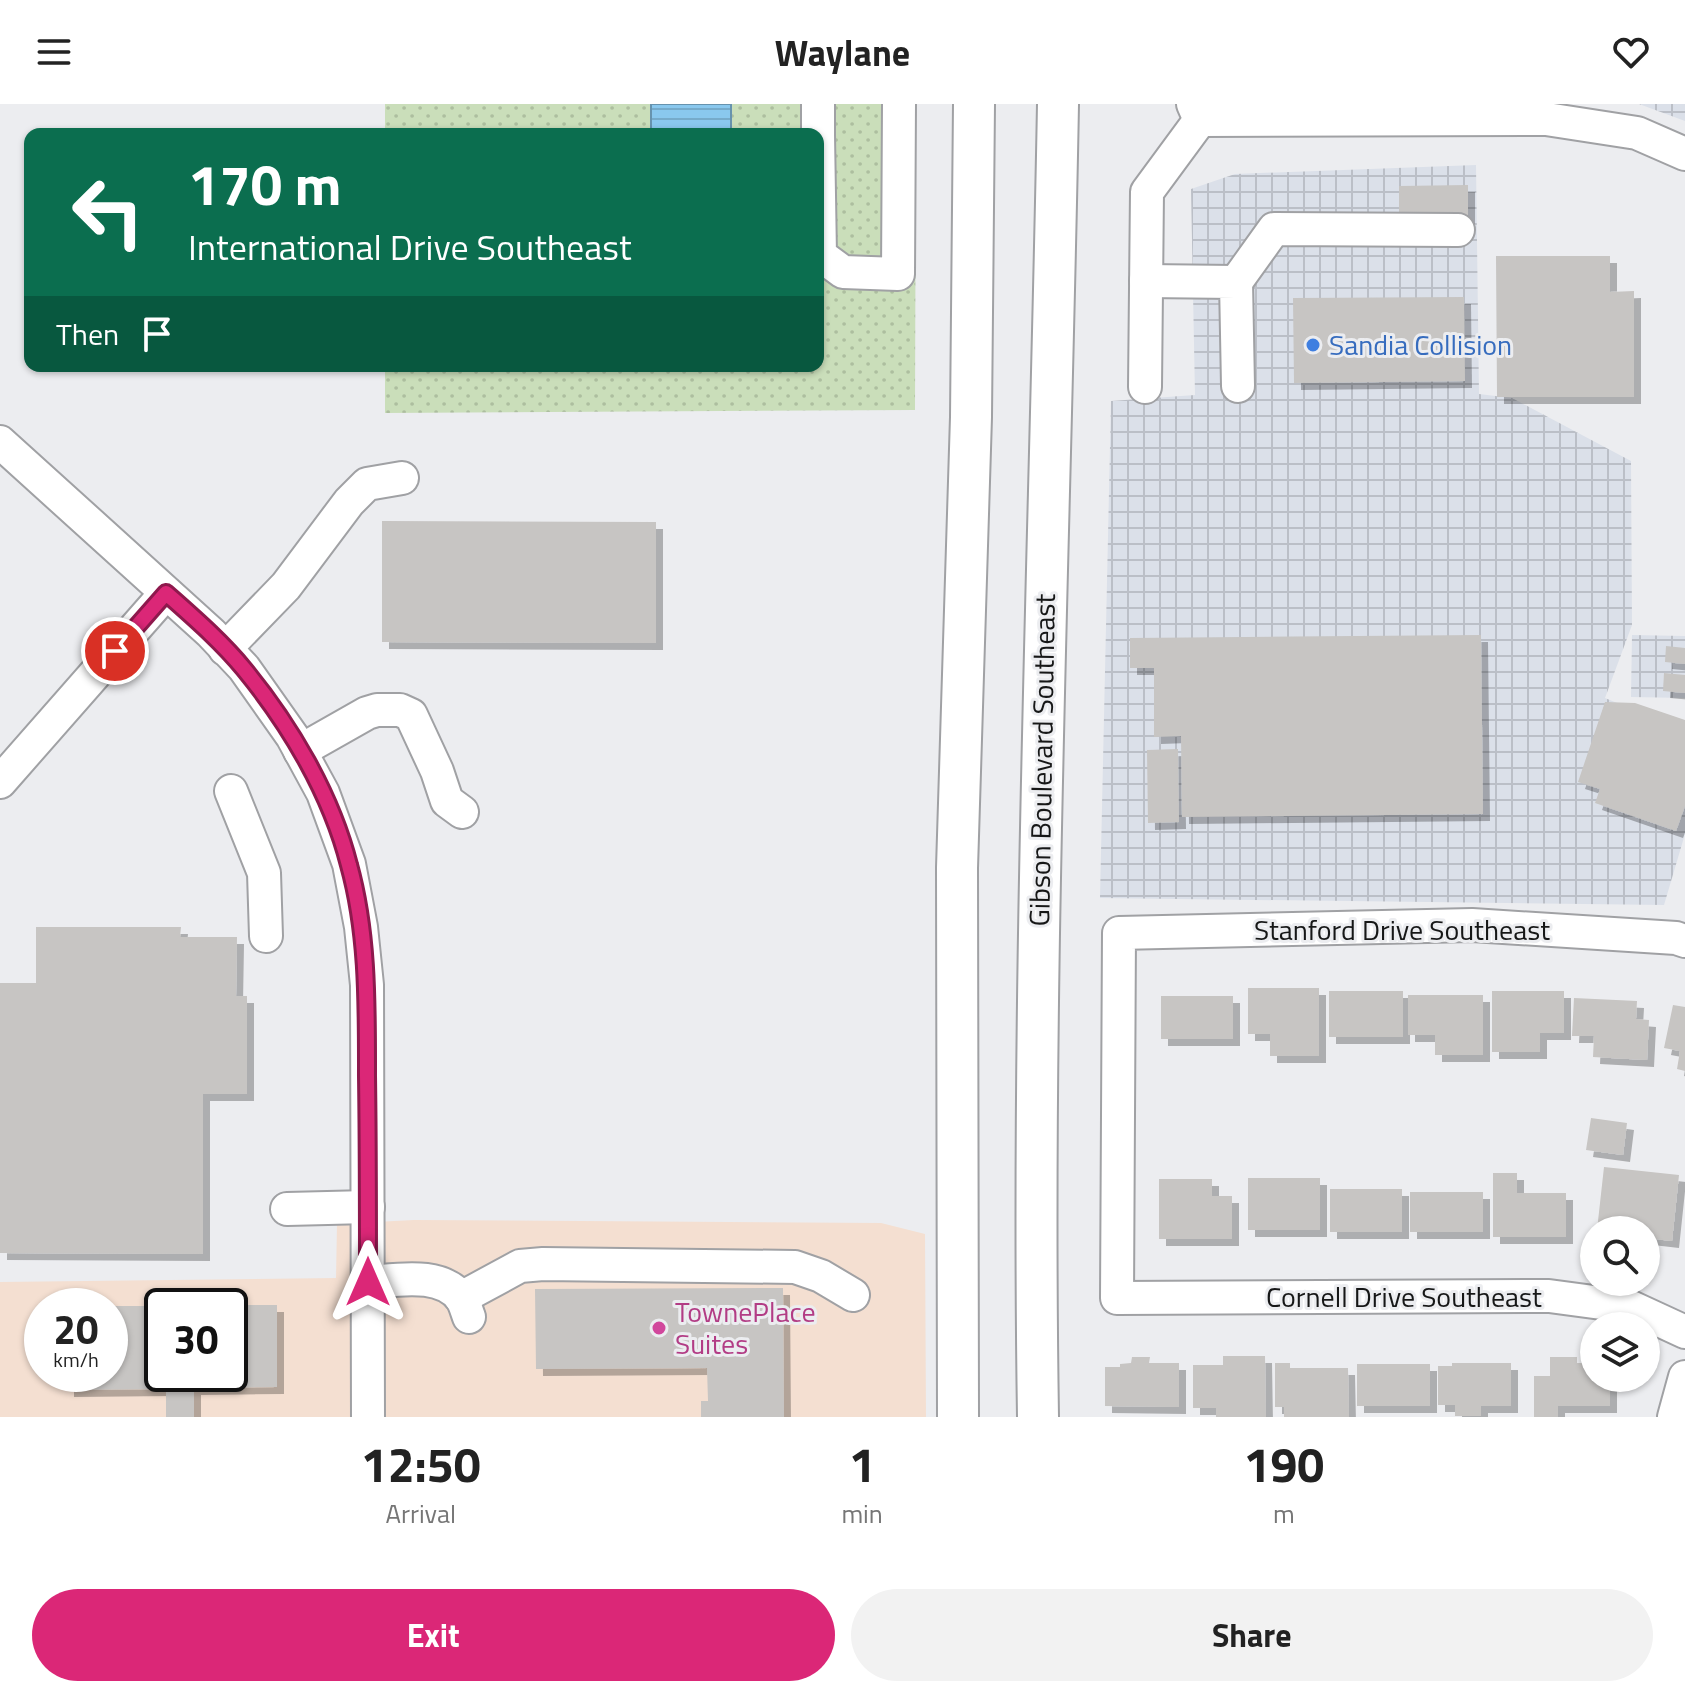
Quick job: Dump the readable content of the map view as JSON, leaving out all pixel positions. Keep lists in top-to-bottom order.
{
  "streets": {
    "main road": ["Gibson Boulevard Southeast"],
    "street": ["Stanford Drive Southeast", "Cornell Drive Southeast"]
  },
  "crossings": [
    ["Stanford Drive Southeast", "Cornell Drive Southeast"]
  ],
  "places": ["Sandia Collision", "TownePlace Suites"],
  "page": {
    "header": "Waylane",
    "turn": ["170 m", "International Drive Southeast"],
    "then": "Then",
    "speed": "20 km/h",
    "limit": "30",
    "eta": [
      "12:50",
      "Arrival",
      "1",
      "min",
      "190",
      "m"
    ],
    "buttons": ["Exit", "Share"]
  }
}
